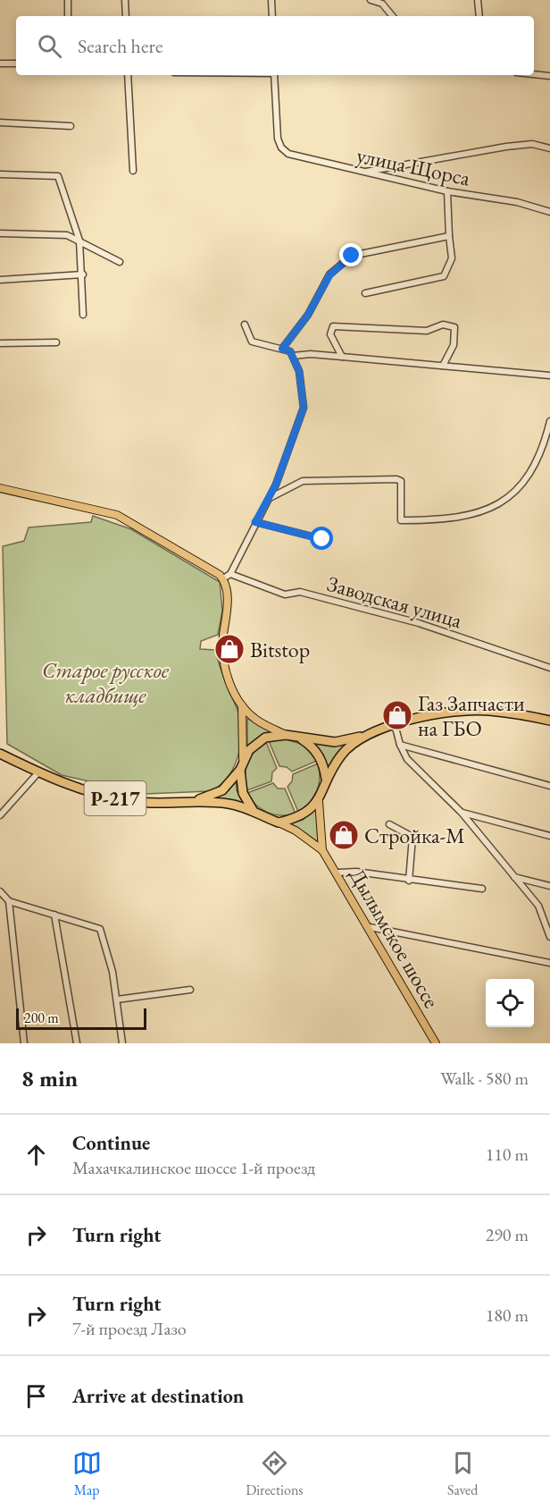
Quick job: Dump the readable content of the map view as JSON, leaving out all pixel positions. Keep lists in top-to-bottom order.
{
  "streets": {
    "highway": ["Р-217"],
    "main road": ["Дылымское шоссе"],
    "street": ["улица Щорса", "Заводская улица"]
  },
  "crossings": [
    ["Р-217", "Дылымское шоссе"]
  ],
  "parks": ["Старое русское кладбище"],
  "places": {
    "shop": ["Bitstop", "Газ Запчасти на ГБО", "Стройка-М"]
  },
  "scale_bar": "200 m",
  "page": {
    "search": "Search here",
    "scale": "200 m",
    "heading": ["8 min", "Walk · 580 m"],
    "list": [
      ["Continue", "Махачкалинское шоссе 1-й проезд", "110 m"],
      ["Turn right", "290 m"],
      ["Turn right", "7-й проезд Лазо", "180 m"],
      "Arrive at destination"
    ],
    "nav": ["Map", "Directions", "Saved"]
  }
}
